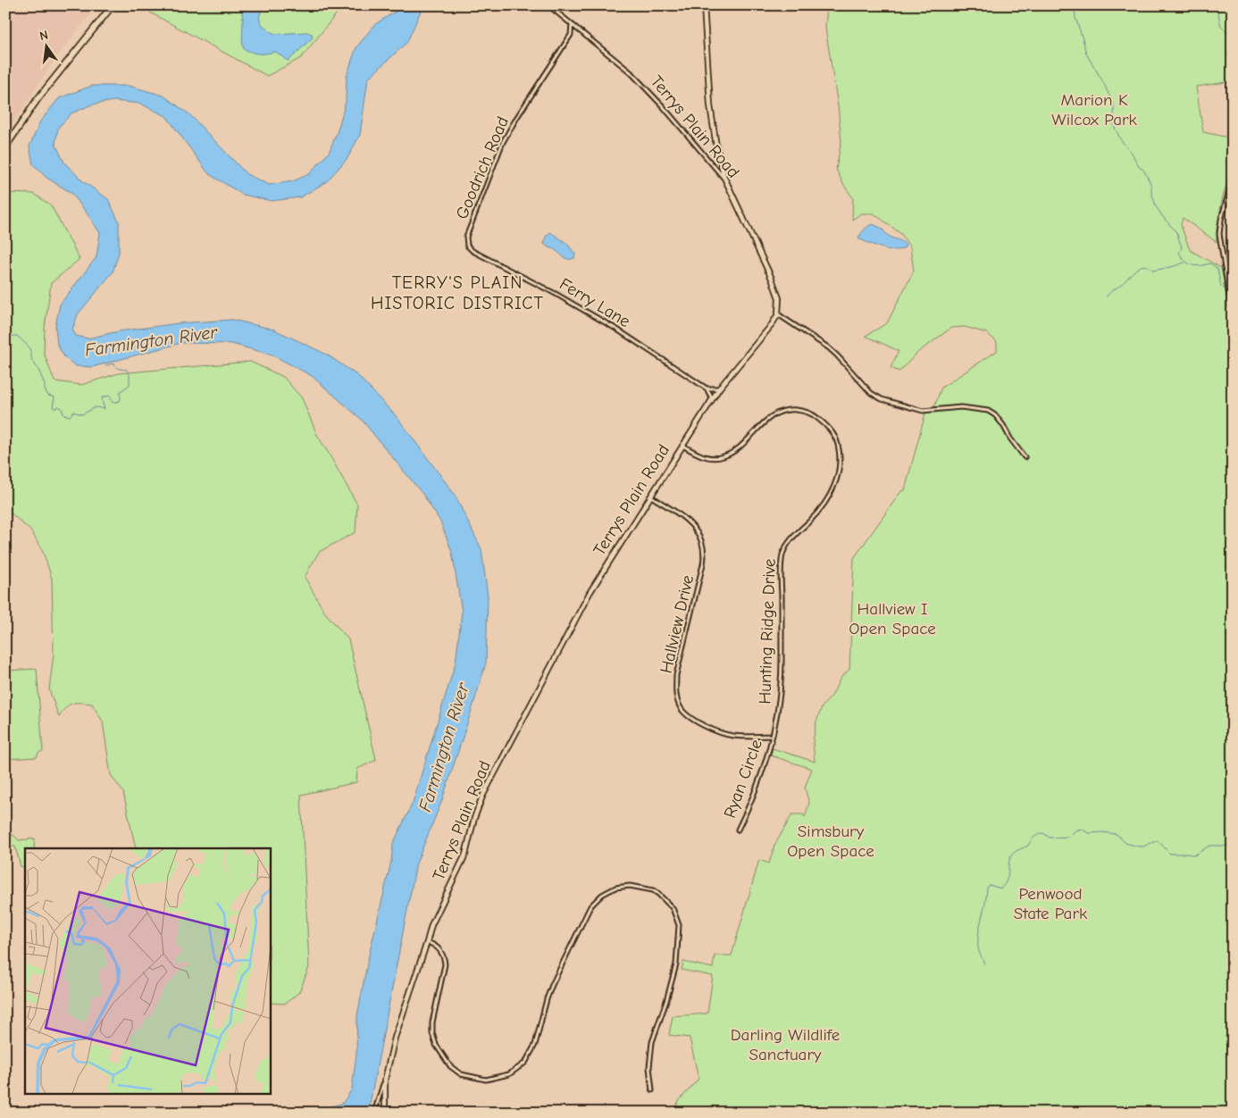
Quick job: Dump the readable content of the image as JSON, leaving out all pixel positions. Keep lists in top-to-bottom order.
{
  "streets": {
    "street": [
      "Terrys Plain Road",
      "Goodrich Road",
      "Ferry Lane",
      "Hallview Drive",
      "Hunting Ridge Drive",
      "Ryan Circle"
    ]
  },
  "crossings": [
    ["Terrys Plain Road", "Goodrich Road"],
    ["Terrys Plain Road", "Ferry Lane"],
    ["Terrys Plain Road", "Hallview Drive"],
    ["Terrys Plain Road", "Hunting Ridge Drive"],
    ["Goodrich Road", "Ferry Lane"],
    ["Hallview Drive", "Hunting Ridge Drive"],
    ["Hallview Drive", "Ryan Circle"],
    ["Hunting Ridge Drive", "Ryan Circle"]
  ],
  "districts": ["TERRY'S PLAIN HISTORIC DISTRICT"],
  "water": ["Farmington River"],
  "parks": [
    "Marion K Wilcox Park",
    "Hallview I Open Space",
    "Simsbury Open Space",
    "Penwood State Park",
    "Darling Wildlife Sanctuary"
  ],
  "north": "top"
}
